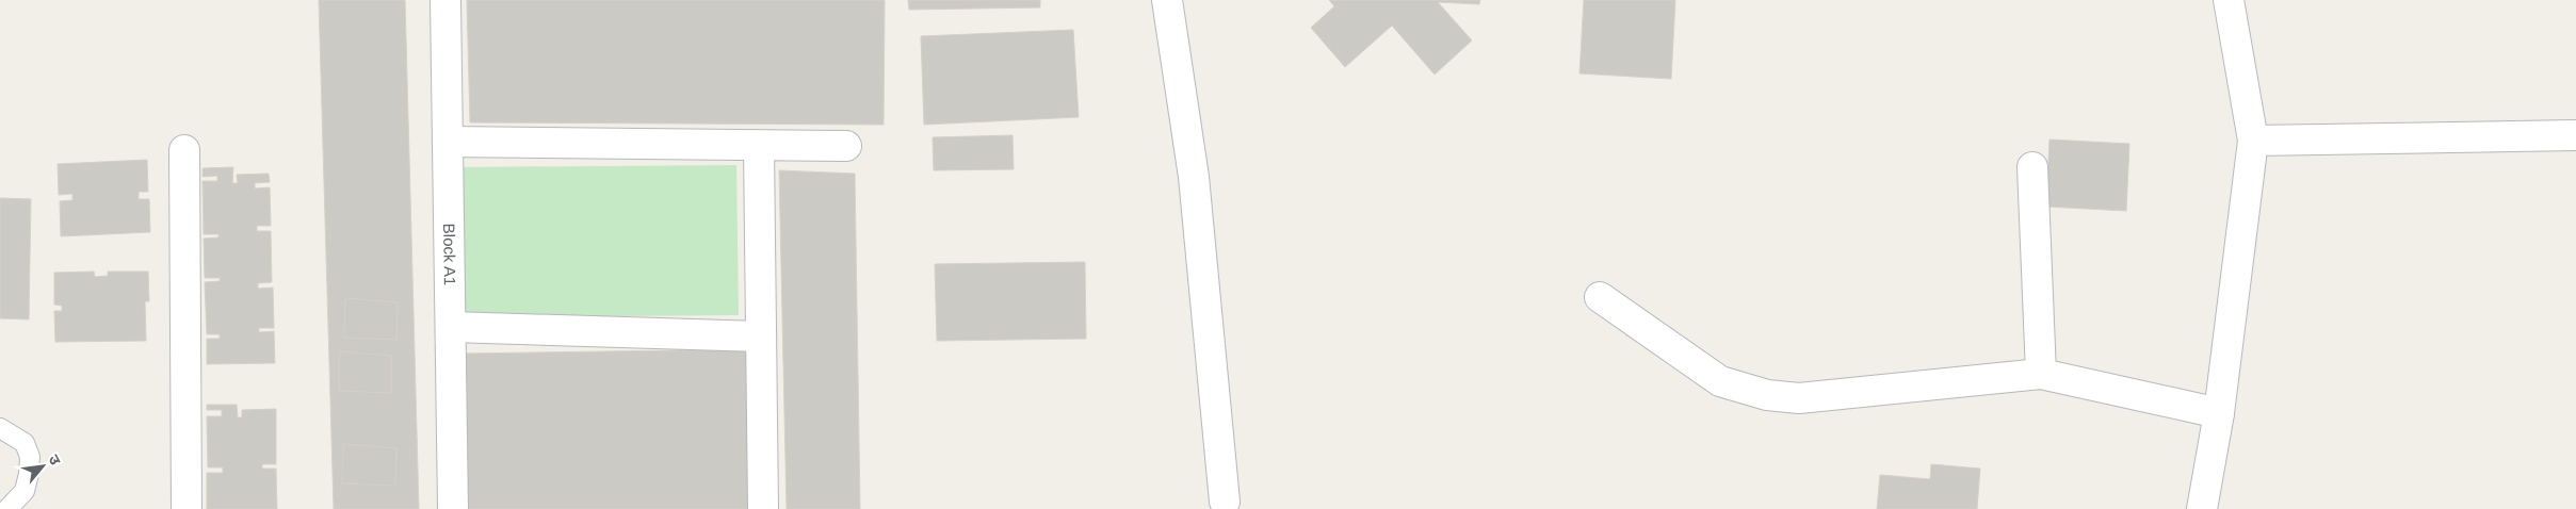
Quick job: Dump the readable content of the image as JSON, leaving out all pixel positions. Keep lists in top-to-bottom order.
{
  "streets": {
    "street": ["Block A1"]
  },
  "north": "top right"
}
